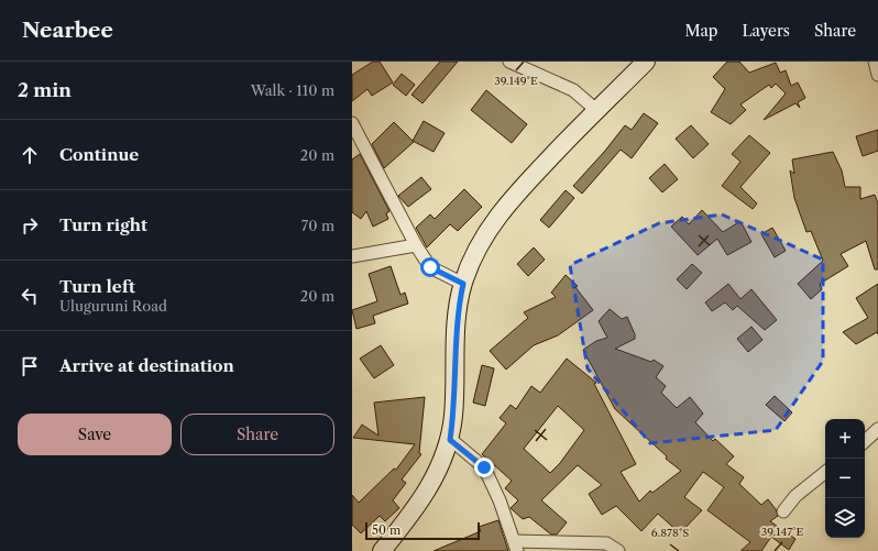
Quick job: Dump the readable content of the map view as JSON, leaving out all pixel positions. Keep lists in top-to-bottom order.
{
  "scale_bar": "50 m",
  "page": {
    "header": "Nearbee",
    "nav": ["Map", "Layers", "Share"],
    "heading": ["2 min", "Walk · 110 m"],
    "list": [
      ["Continue", "20 m"],
      ["Turn right", "70 m"],
      ["Turn left", "Uluguruni Road", "20 m"],
      "Arrive at destination"
    ],
    "buttons": ["Save", "Share"],
    "map_buttons": ["+", "−"],
    "scale": "50 m"
  },
  "coordinates": ["39.149°E", "39.147°E", "6.878°S"]
}
